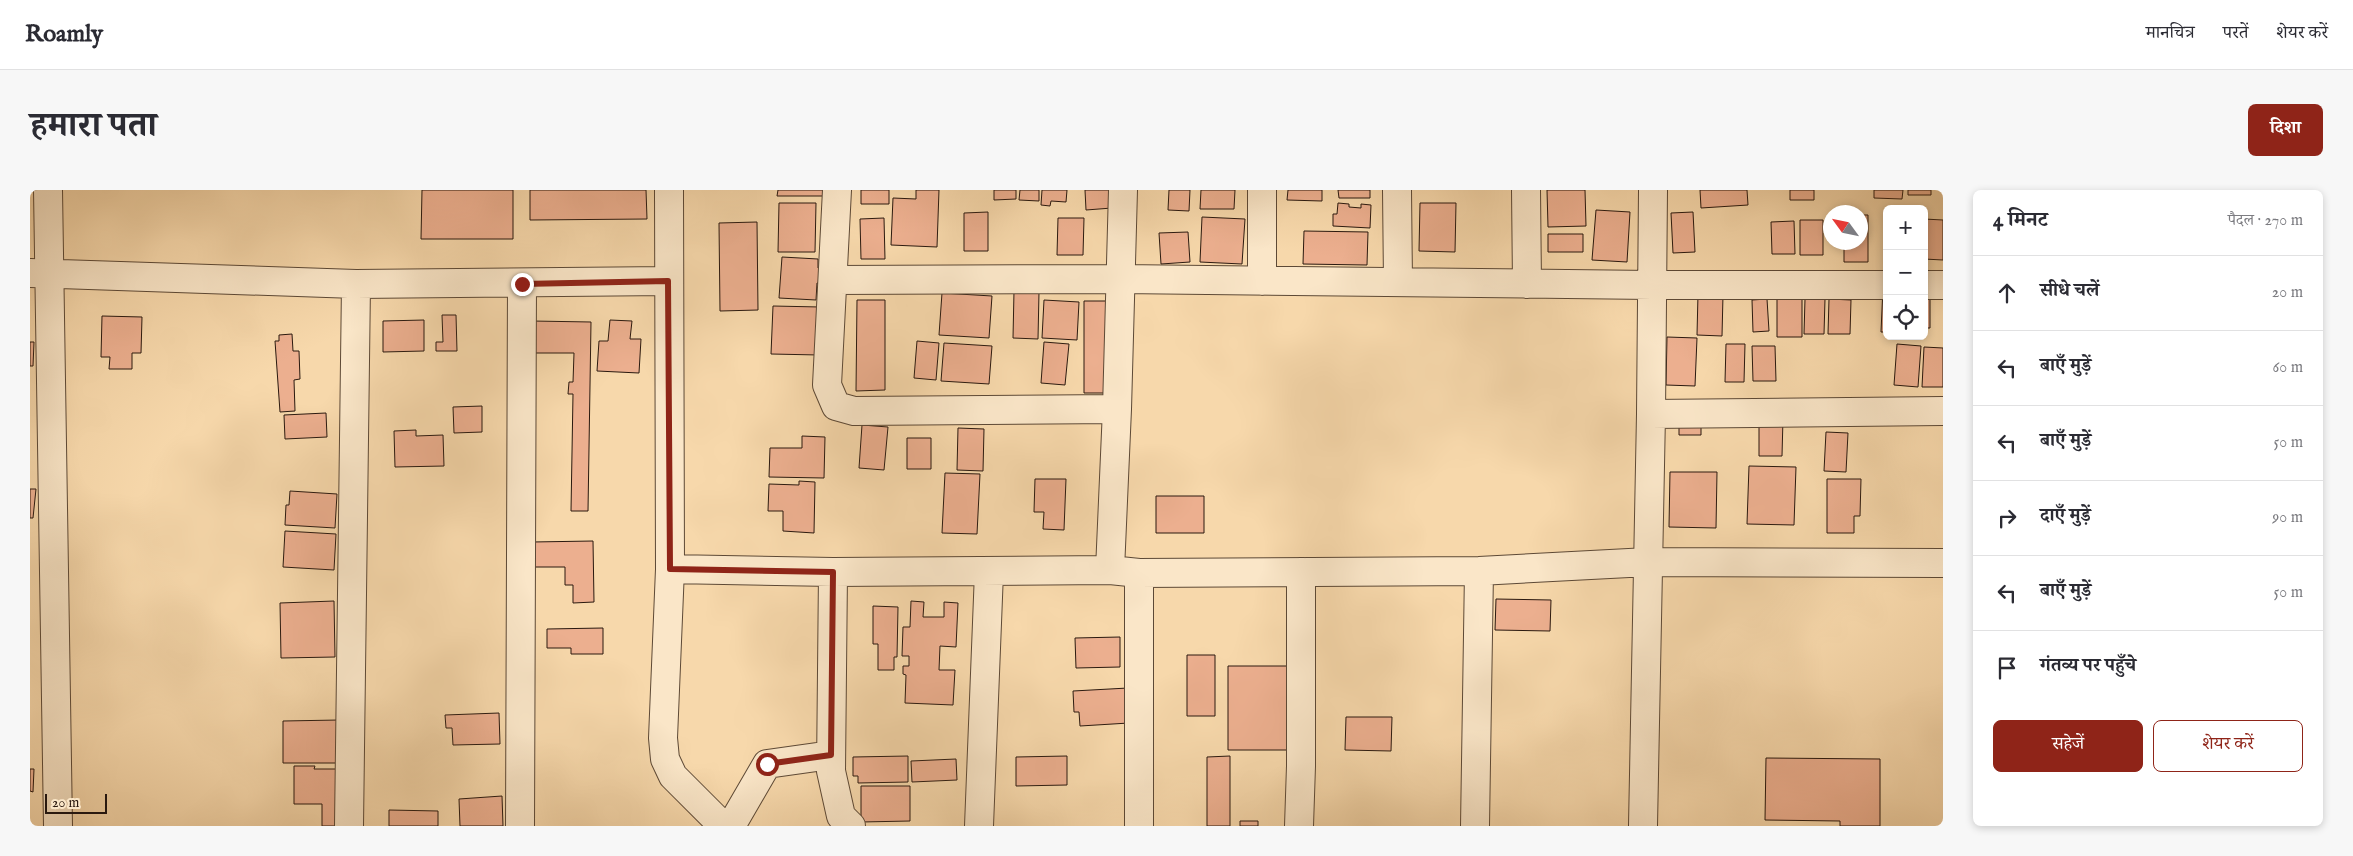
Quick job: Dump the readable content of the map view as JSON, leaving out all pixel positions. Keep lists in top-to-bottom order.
{
  "scale_bar": "20 m",
  "north": "top left",
  "page": {
    "header": "Roamly",
    "nav": ["मानचित्र", "परतें", "शेयर करें"],
    "title": "हमारा पता",
    "buttons": [
      "दिशा",
      ["सहेजें", "शेयर करें"]
    ],
    "heading": ["4 मिनट", "पैदल · 270 m"],
    "map_buttons": ["+", "−"],
    "list": [
      ["सीधे चलें", "20 m"],
      ["बाएँ मुड़ें", "60 m"],
      ["बाएँ मुड़ें", "50 m"],
      ["दाएँ मुड़ें", "90 m"],
      ["बाएँ मुड़ें", "50 m"],
      "गंतव्य पर पहुँचे"
    ],
    "scale": "20 m"
  }
}
